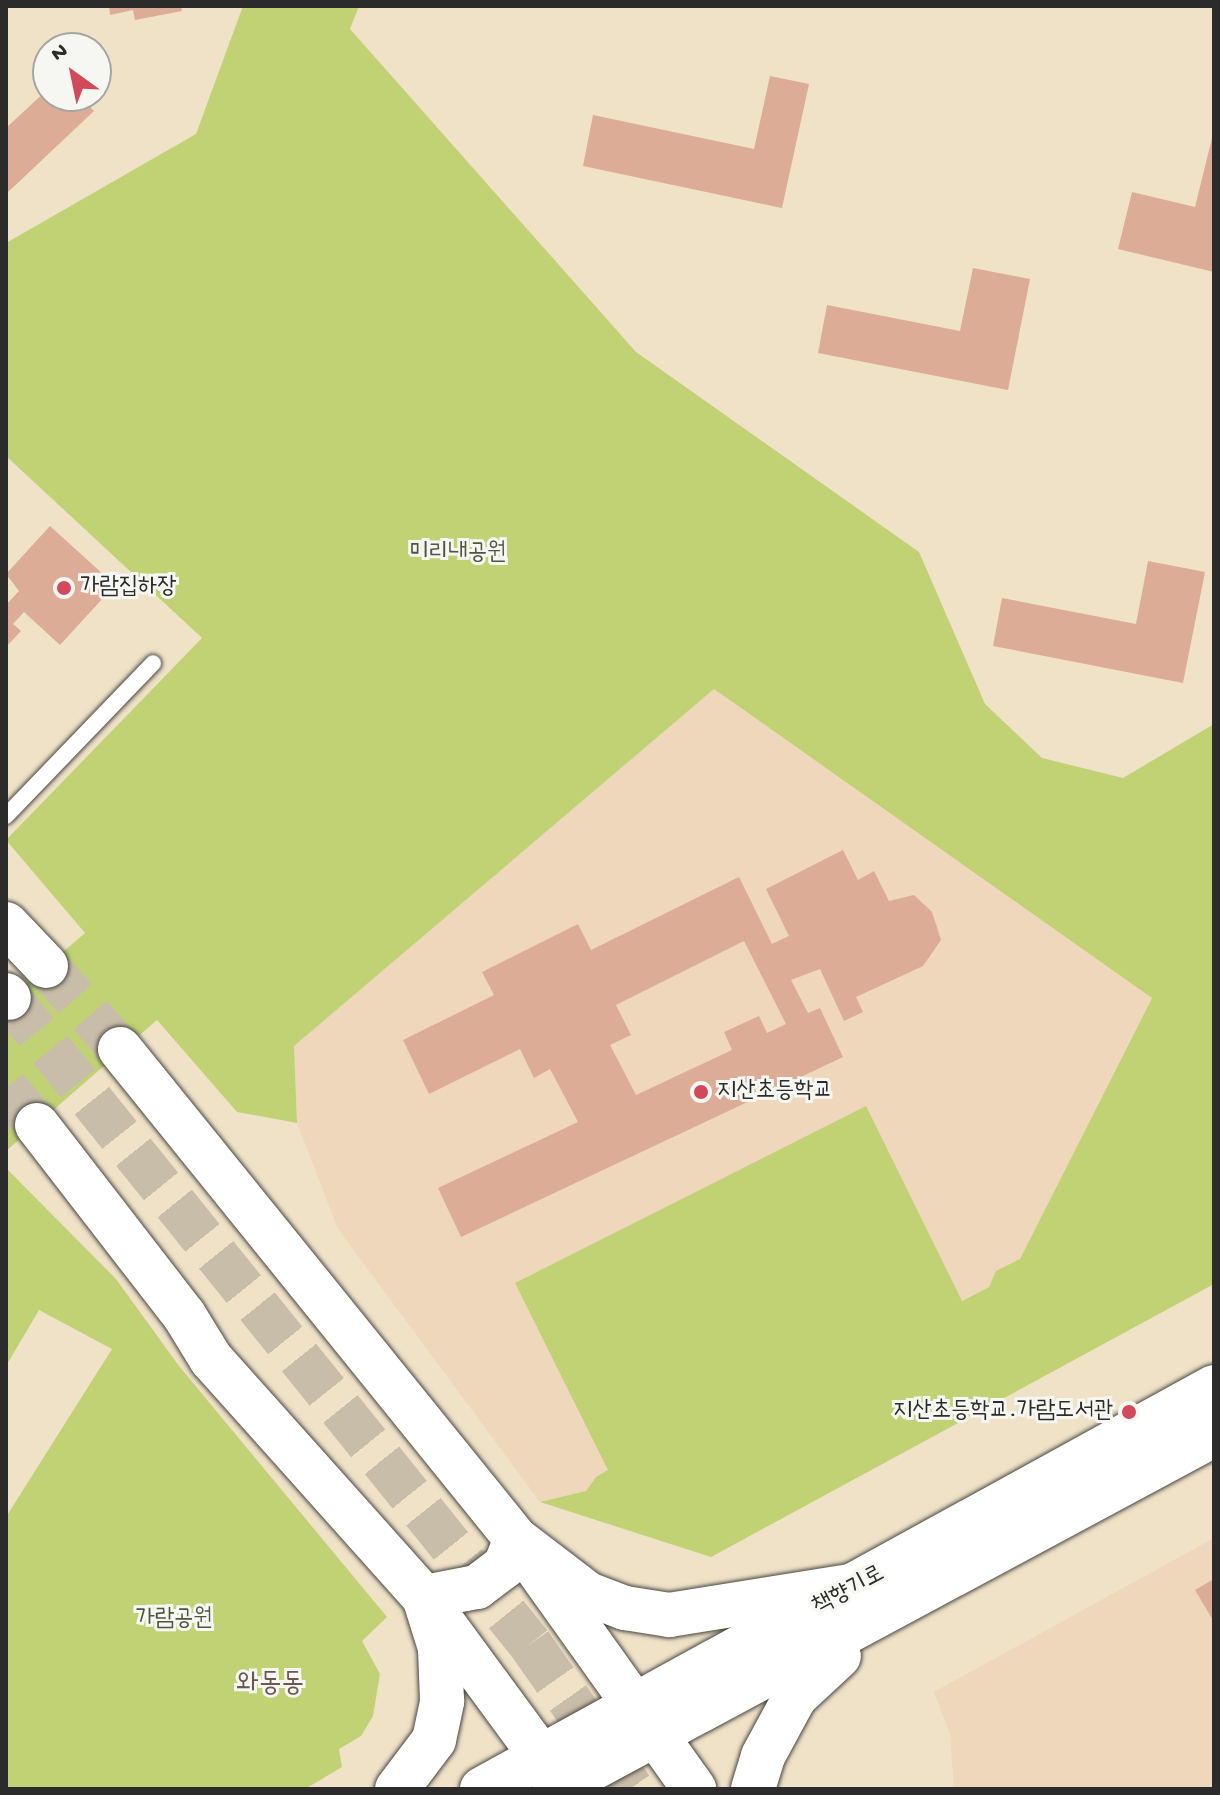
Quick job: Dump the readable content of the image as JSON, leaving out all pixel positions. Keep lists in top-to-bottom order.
{
  "streets": {
    "main road": ["책향기로"]
  },
  "districts": ["와동동"],
  "parks": ["미리내공원", "가람공원"],
  "places": ["가람집하장", "지산초등학교", "지산초등학교.가람도서관"],
  "north": "top left"
}
